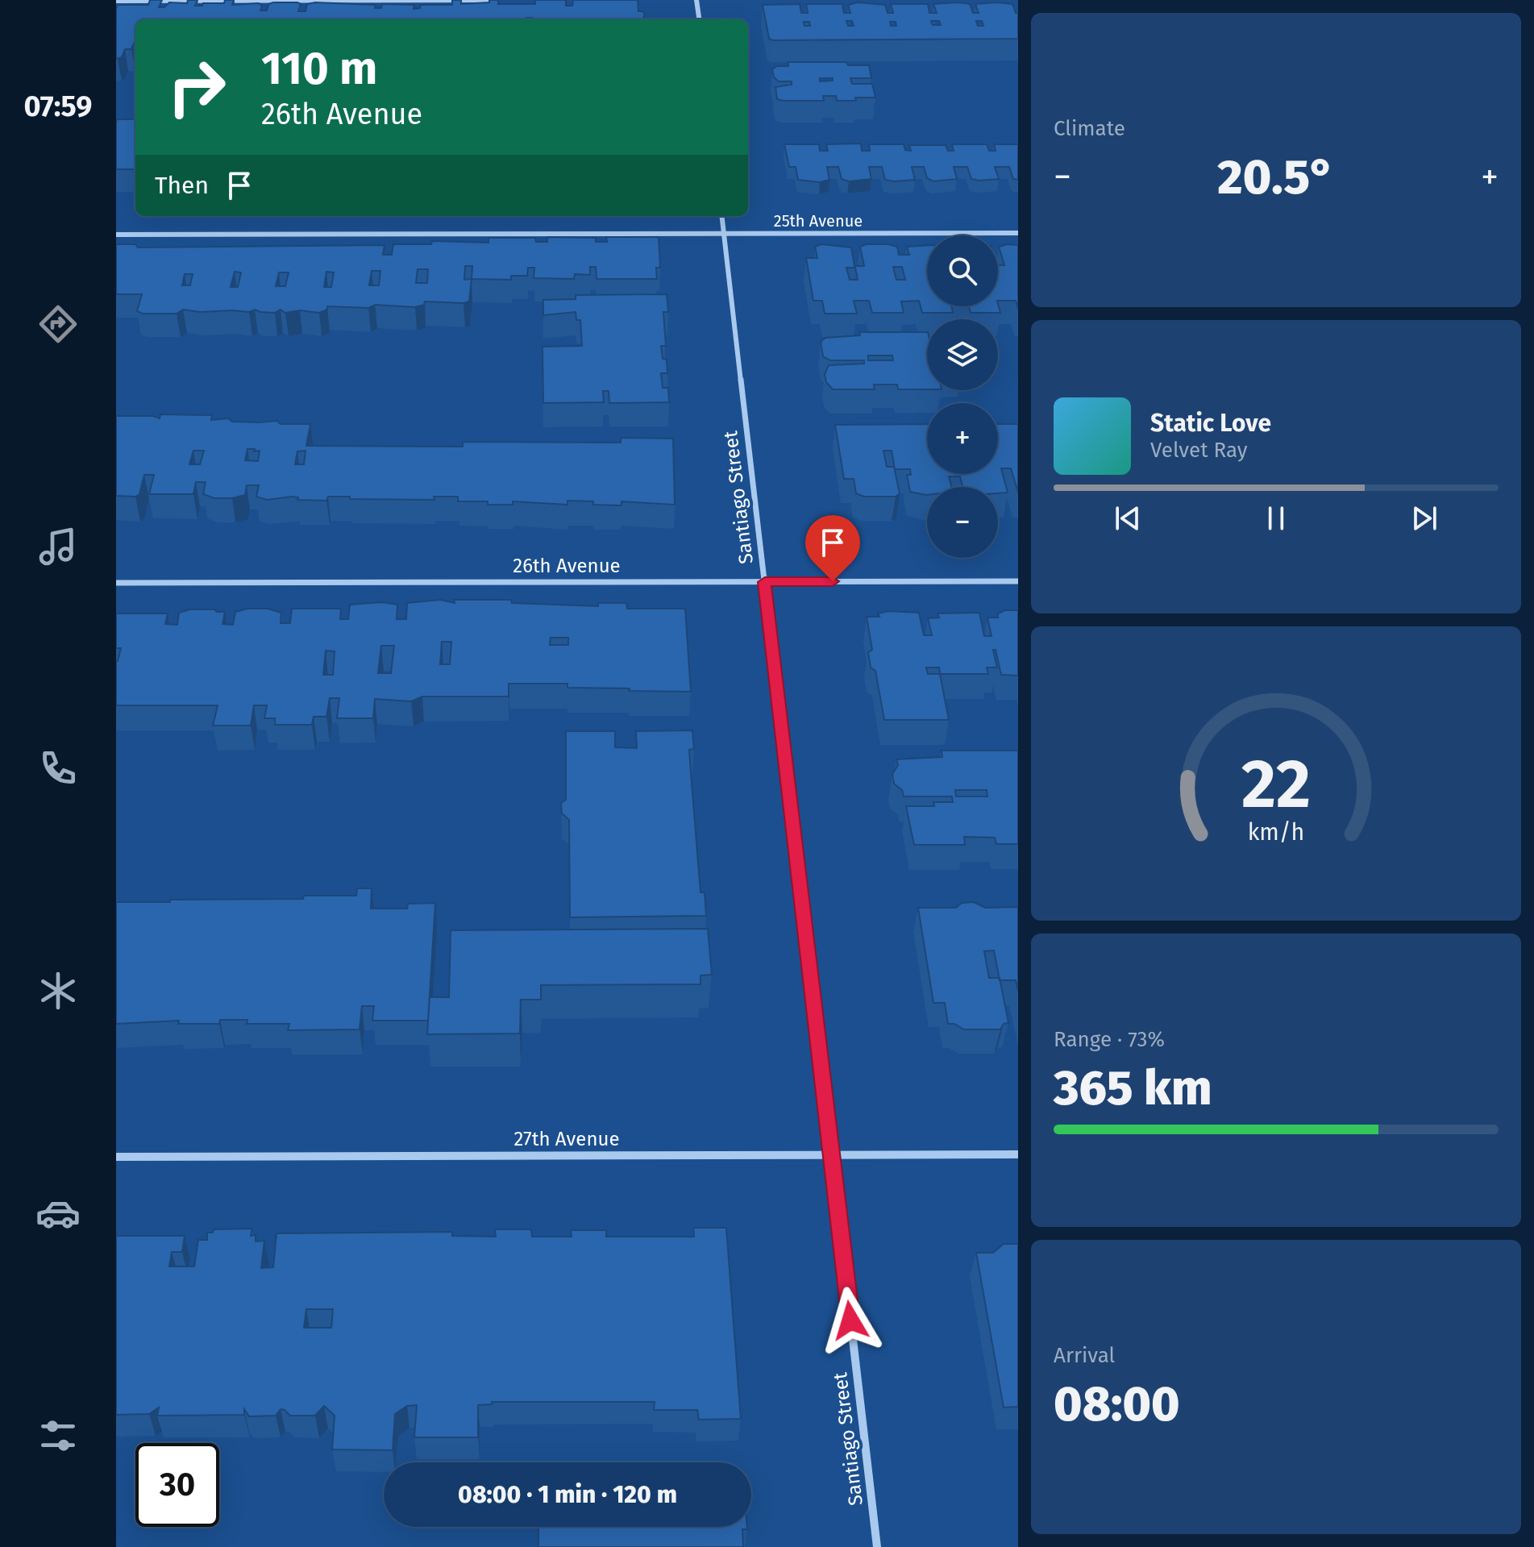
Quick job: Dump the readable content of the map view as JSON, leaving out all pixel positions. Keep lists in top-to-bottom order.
{
  "streets": {
    "street": [
      "25th Avenue",
      "Santiago Street",
      "26th Avenue",
      "27th Avenue"
    ]
  },
  "crossings": [
    ["25th Avenue", "Santiago Street"],
    ["Santiago Street", "26th Avenue"],
    ["Santiago Street", "27th Avenue"]
  ],
  "page": {
    "tabs": "07:59",
    "tile": [
      "Climate",
      ["Range · 73%", "365 km"],
      ["Arrival", "08:00"]
    ],
    "turn": ["110 m", "26th Avenue"],
    "heat": ["−", "20.5°", "+"],
    "then": "Then",
    "map_buttons": ["+", "−"],
    "song": ["Static Love", "Velvet Ray"],
    "limit": "30",
    "trip": "08:00 · 1 min · 120 m",
    "gauge": ["22", "km/h"]
  }
}
